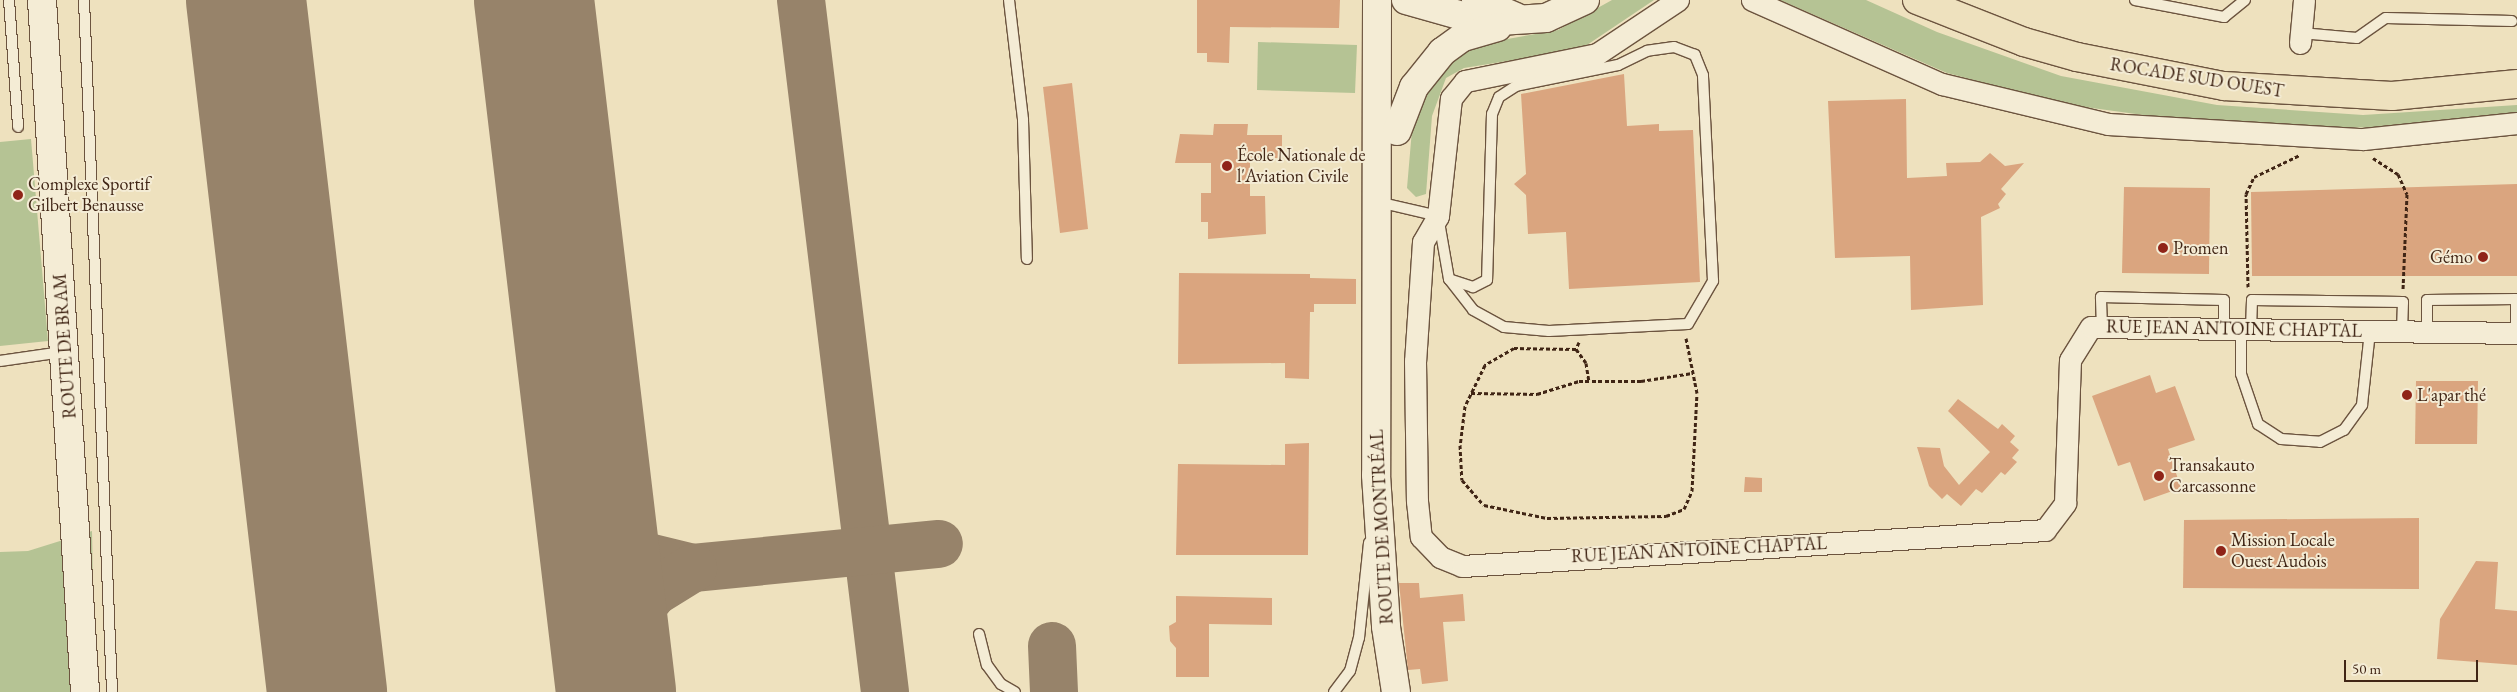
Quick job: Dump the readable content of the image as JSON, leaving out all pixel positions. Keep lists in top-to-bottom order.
{
  "streets": {
    "main road": ["ROCADE SUD OUEST", "ROUTE DE BRAM", "ROUTE DE MONTRÉAL"],
    "street": ["RUE JEAN ANTOINE CHAPTAL"]
  },
  "places": [
    "École Nationale de l'Aviation Civile",
    "Complexe Sportif Gilbert Benausse",
    "Promen",
    "Gémo",
    "L'apar thé",
    "Transakauto Carcassonne",
    "Mission Locale Ouest Audois"
  ],
  "scale_bar": "50 m"
}
